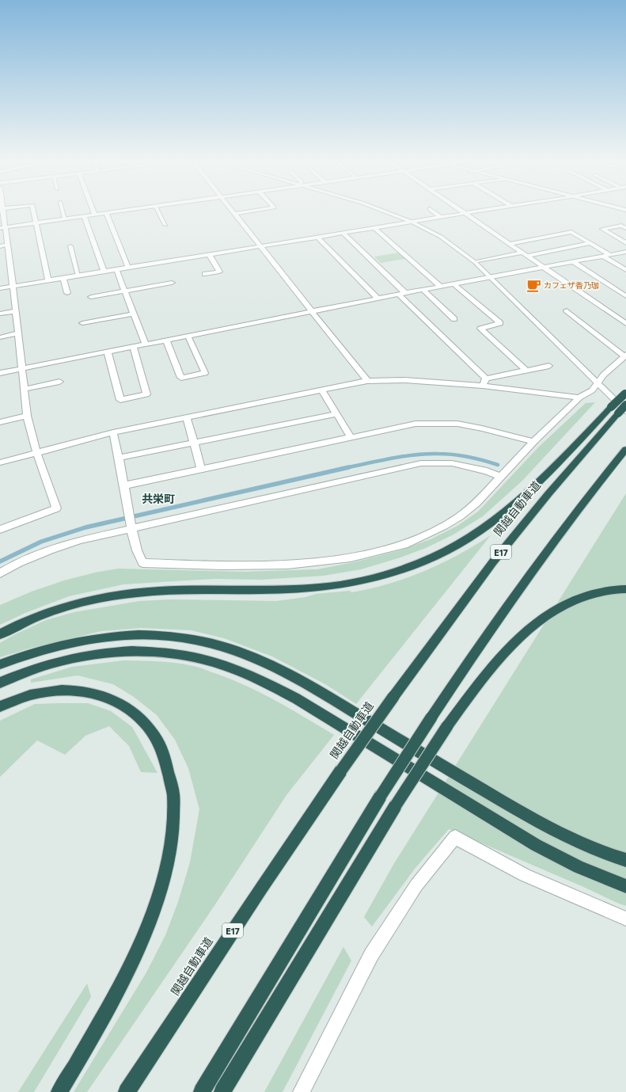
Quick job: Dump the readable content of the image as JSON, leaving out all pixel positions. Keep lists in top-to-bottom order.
{
  "streets": {
    "highway": ["関越自動車道", "E17"]
  },
  "districts": ["共栄町"],
  "places": {
    "cafe": ["カフェザ香乃珈"]
  }
}
